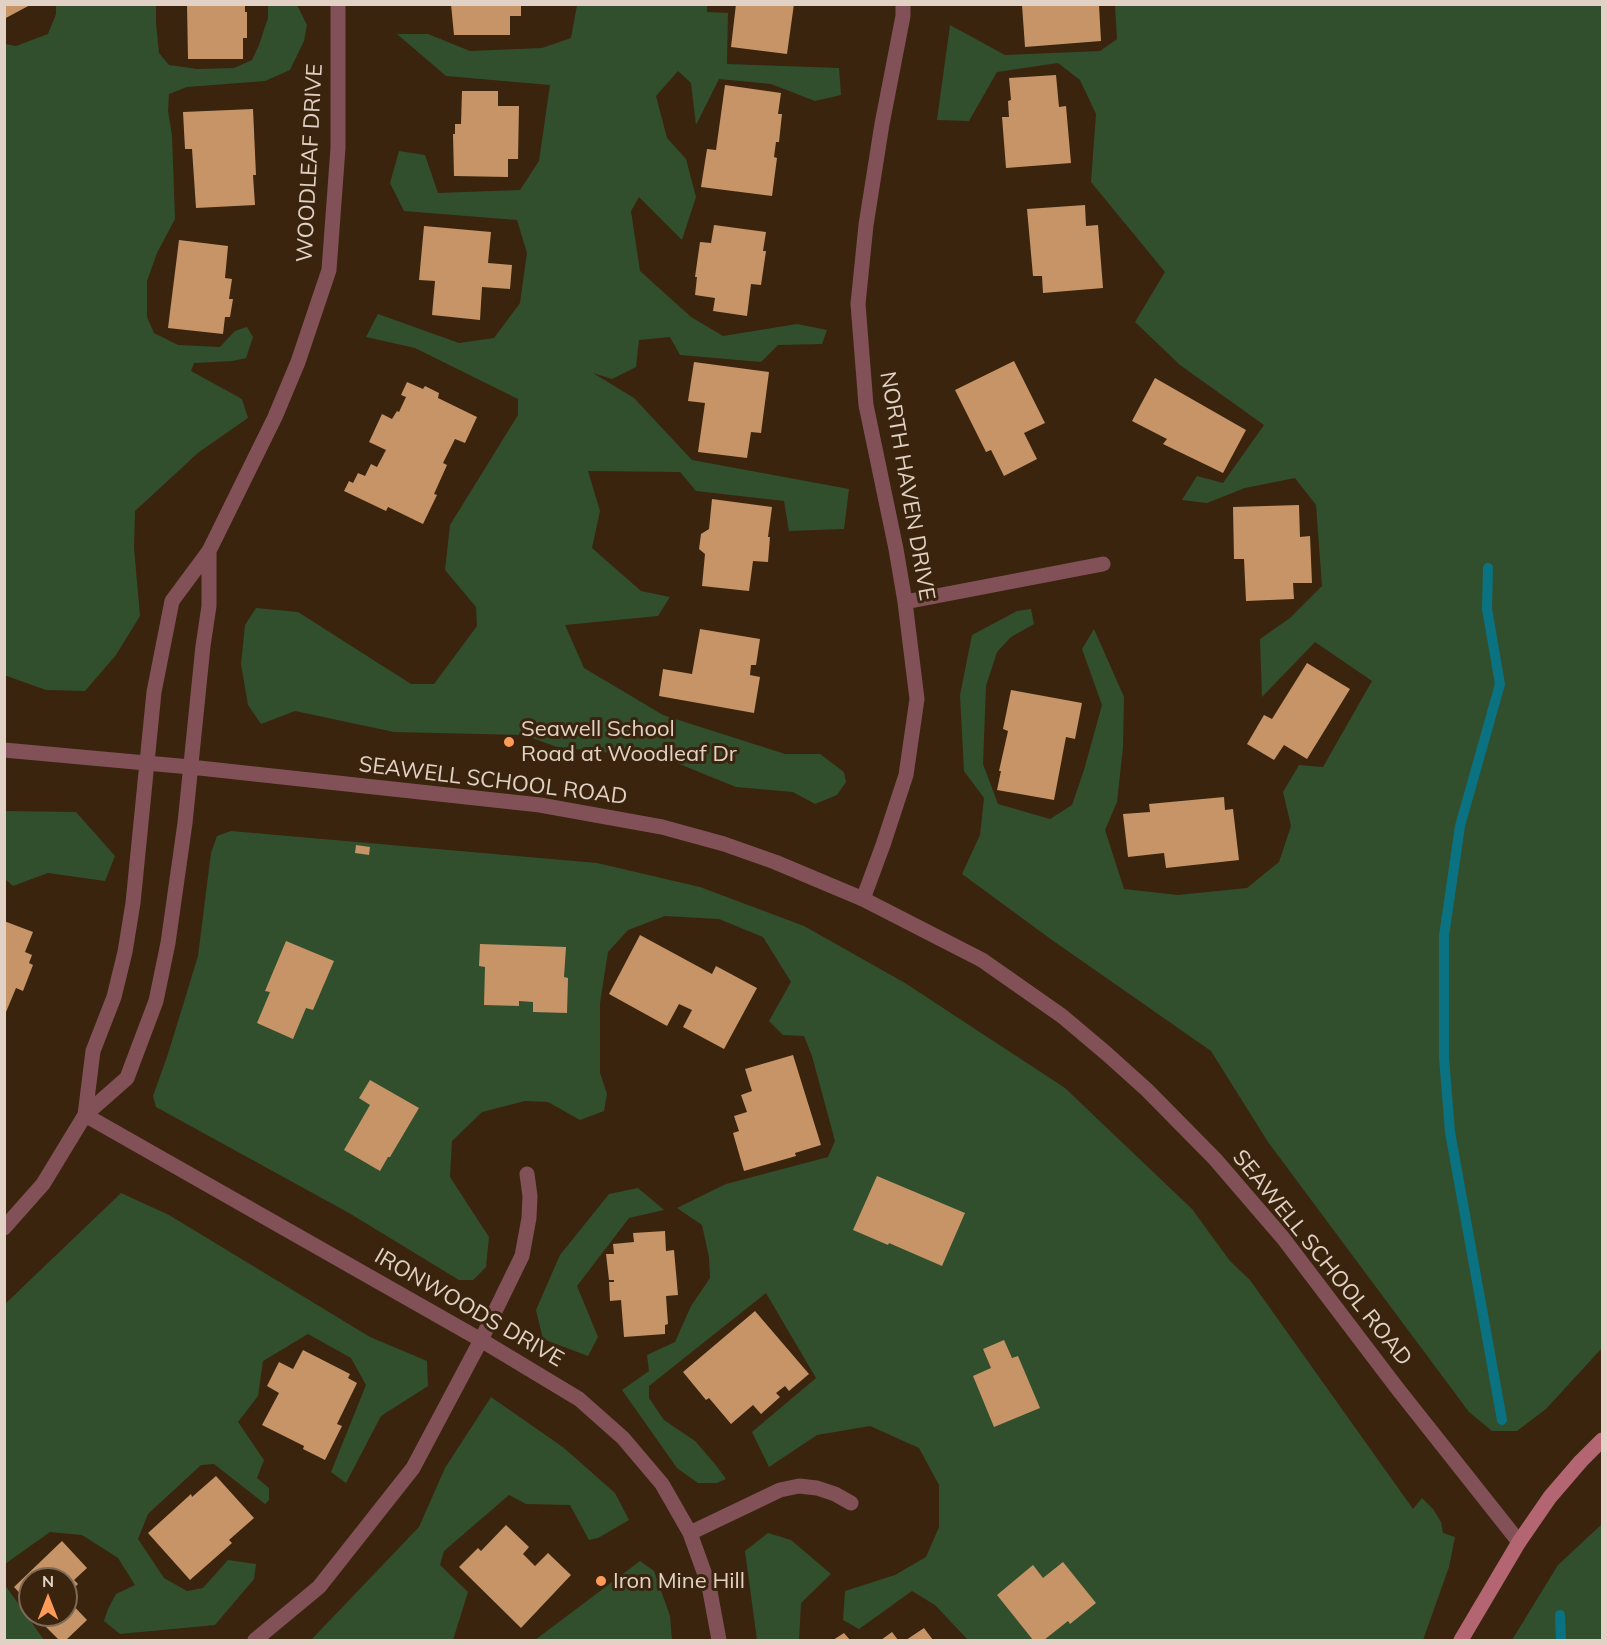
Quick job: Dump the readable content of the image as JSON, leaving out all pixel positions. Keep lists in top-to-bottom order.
{
  "streets": {
    "street": [
      "WOODLEAF DRIVE",
      "NORTH HAVEN DRIVE",
      "SEAWELL SCHOOL ROAD",
      "IRONWOODS DRIVE"
    ]
  },
  "crossings": [
    ["WOODLEAF DRIVE", "SEAWELL SCHOOL ROAD"],
    ["NORTH HAVEN DRIVE", "SEAWELL SCHOOL ROAD"]
  ],
  "places": ["Seawell School Road at Woodleaf Dr", "Iron Mine Hill"],
  "north": "top"
}
